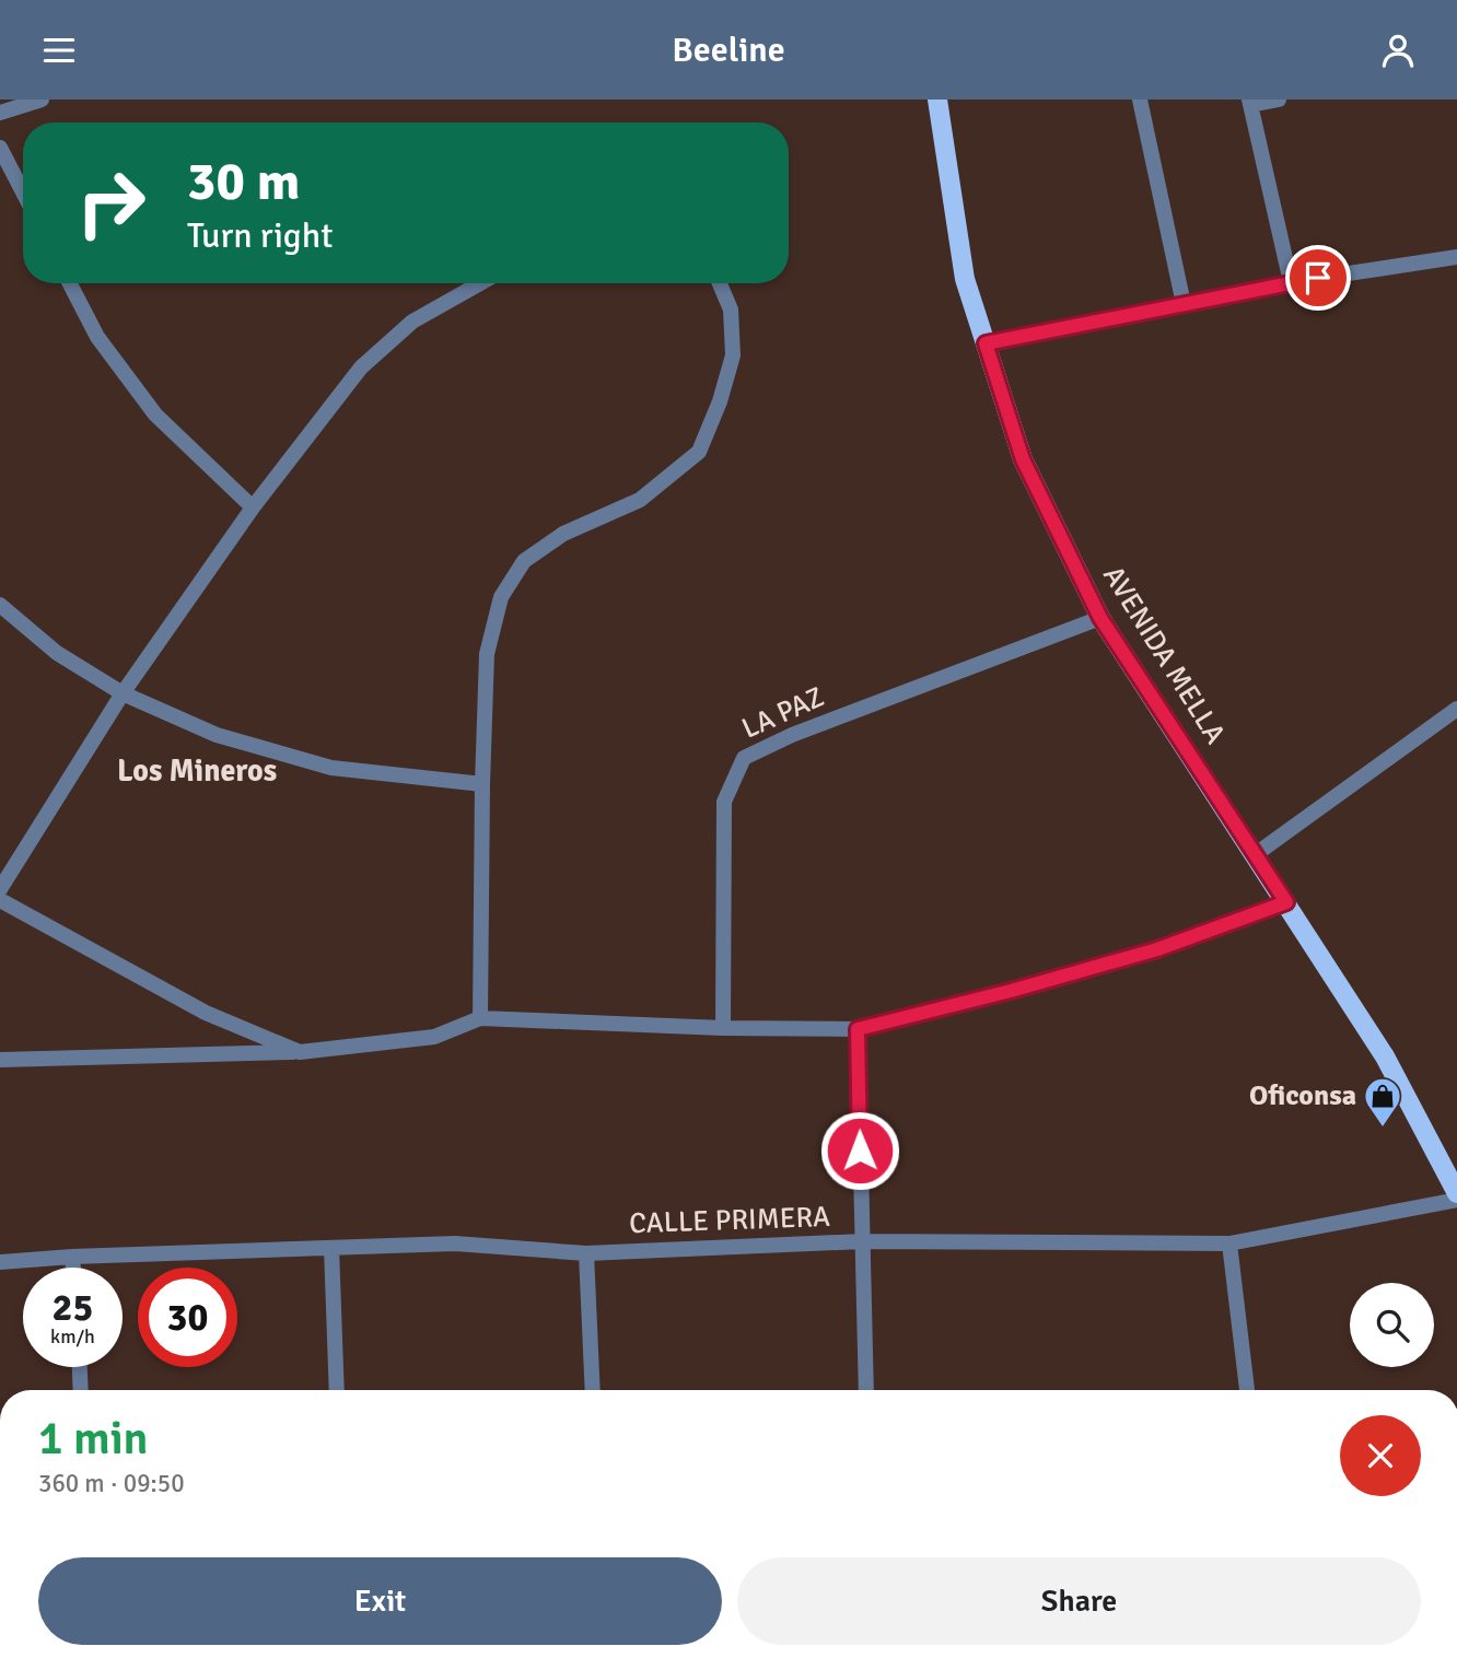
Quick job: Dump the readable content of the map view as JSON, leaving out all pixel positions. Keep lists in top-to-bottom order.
{
  "streets": {
    "main road": ["AVENIDA MELLA"],
    "street": ["LA PAZ", "CALLE PRIMERA"]
  },
  "crossings": [
    ["AVENIDA MELLA", "LA PAZ"]
  ],
  "districts": ["Los Mineros"],
  "places": {
    "shop": ["Oficonsa"]
  },
  "page": {
    "header": "Beeline",
    "turn": ["30 m", "Turn right"],
    "speed": "25 km/h",
    "limit": "30",
    "heading": ["1 min", "360 m · 09:50"],
    "buttons": ["Exit", "Share"]
  }
}
